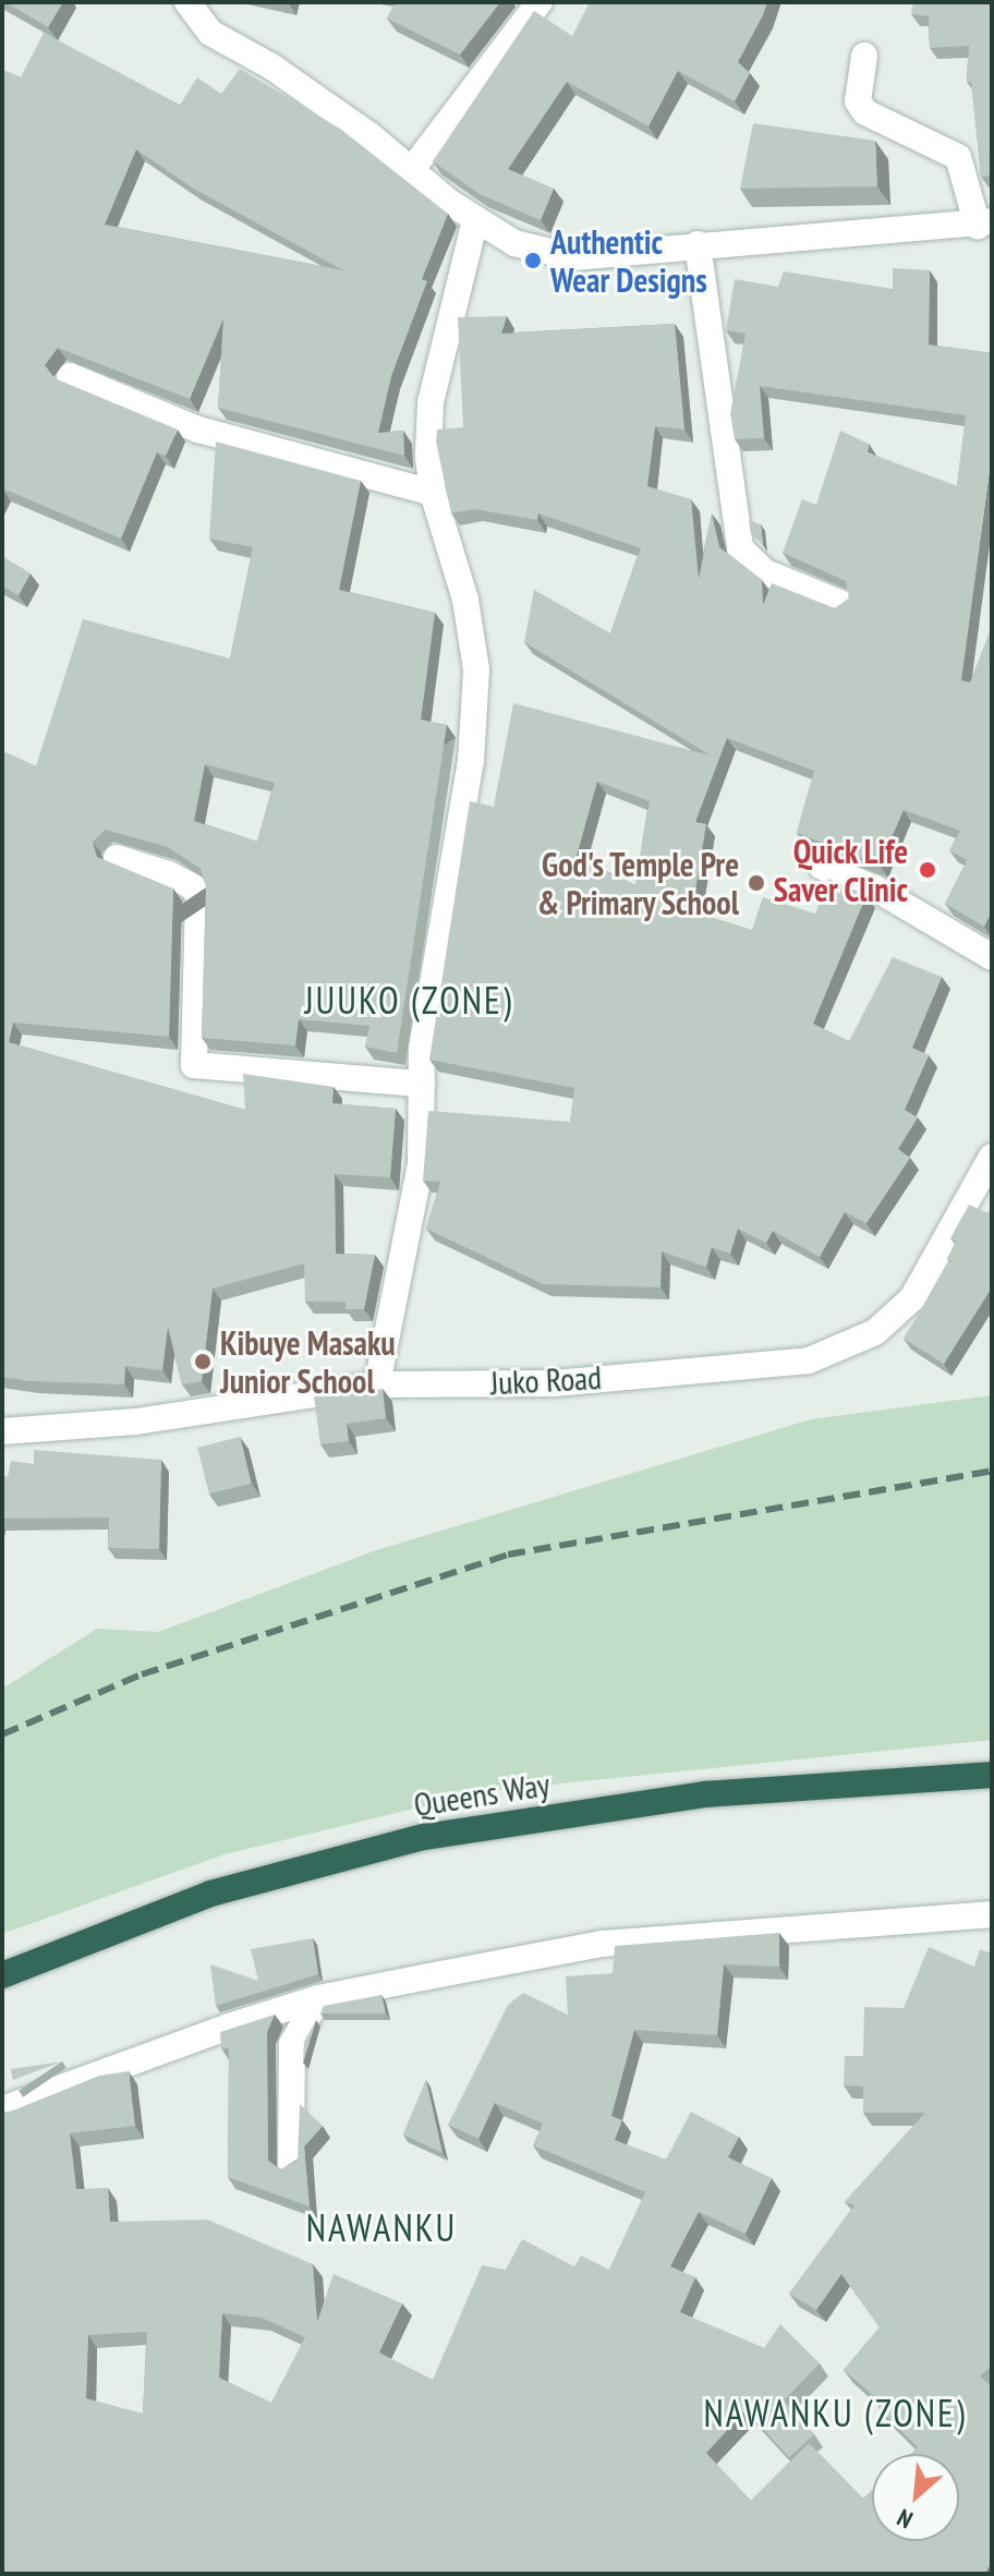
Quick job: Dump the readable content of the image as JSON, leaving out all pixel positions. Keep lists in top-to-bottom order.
{
  "streets": {
    "highway": ["Queens Way"],
    "street": ["Juko Road"]
  },
  "districts": ["JUUKO (ZONE)", "NAWANKU", "NAWANKU (ZONE)"],
  "places": [
    "Authentic Wear Designs",
    "Quick Life Saver Clinic",
    "God's Temple Pre & Primary School",
    "Kibuye Masaku Junior School"
  ],
  "north": "bottom left"
}
